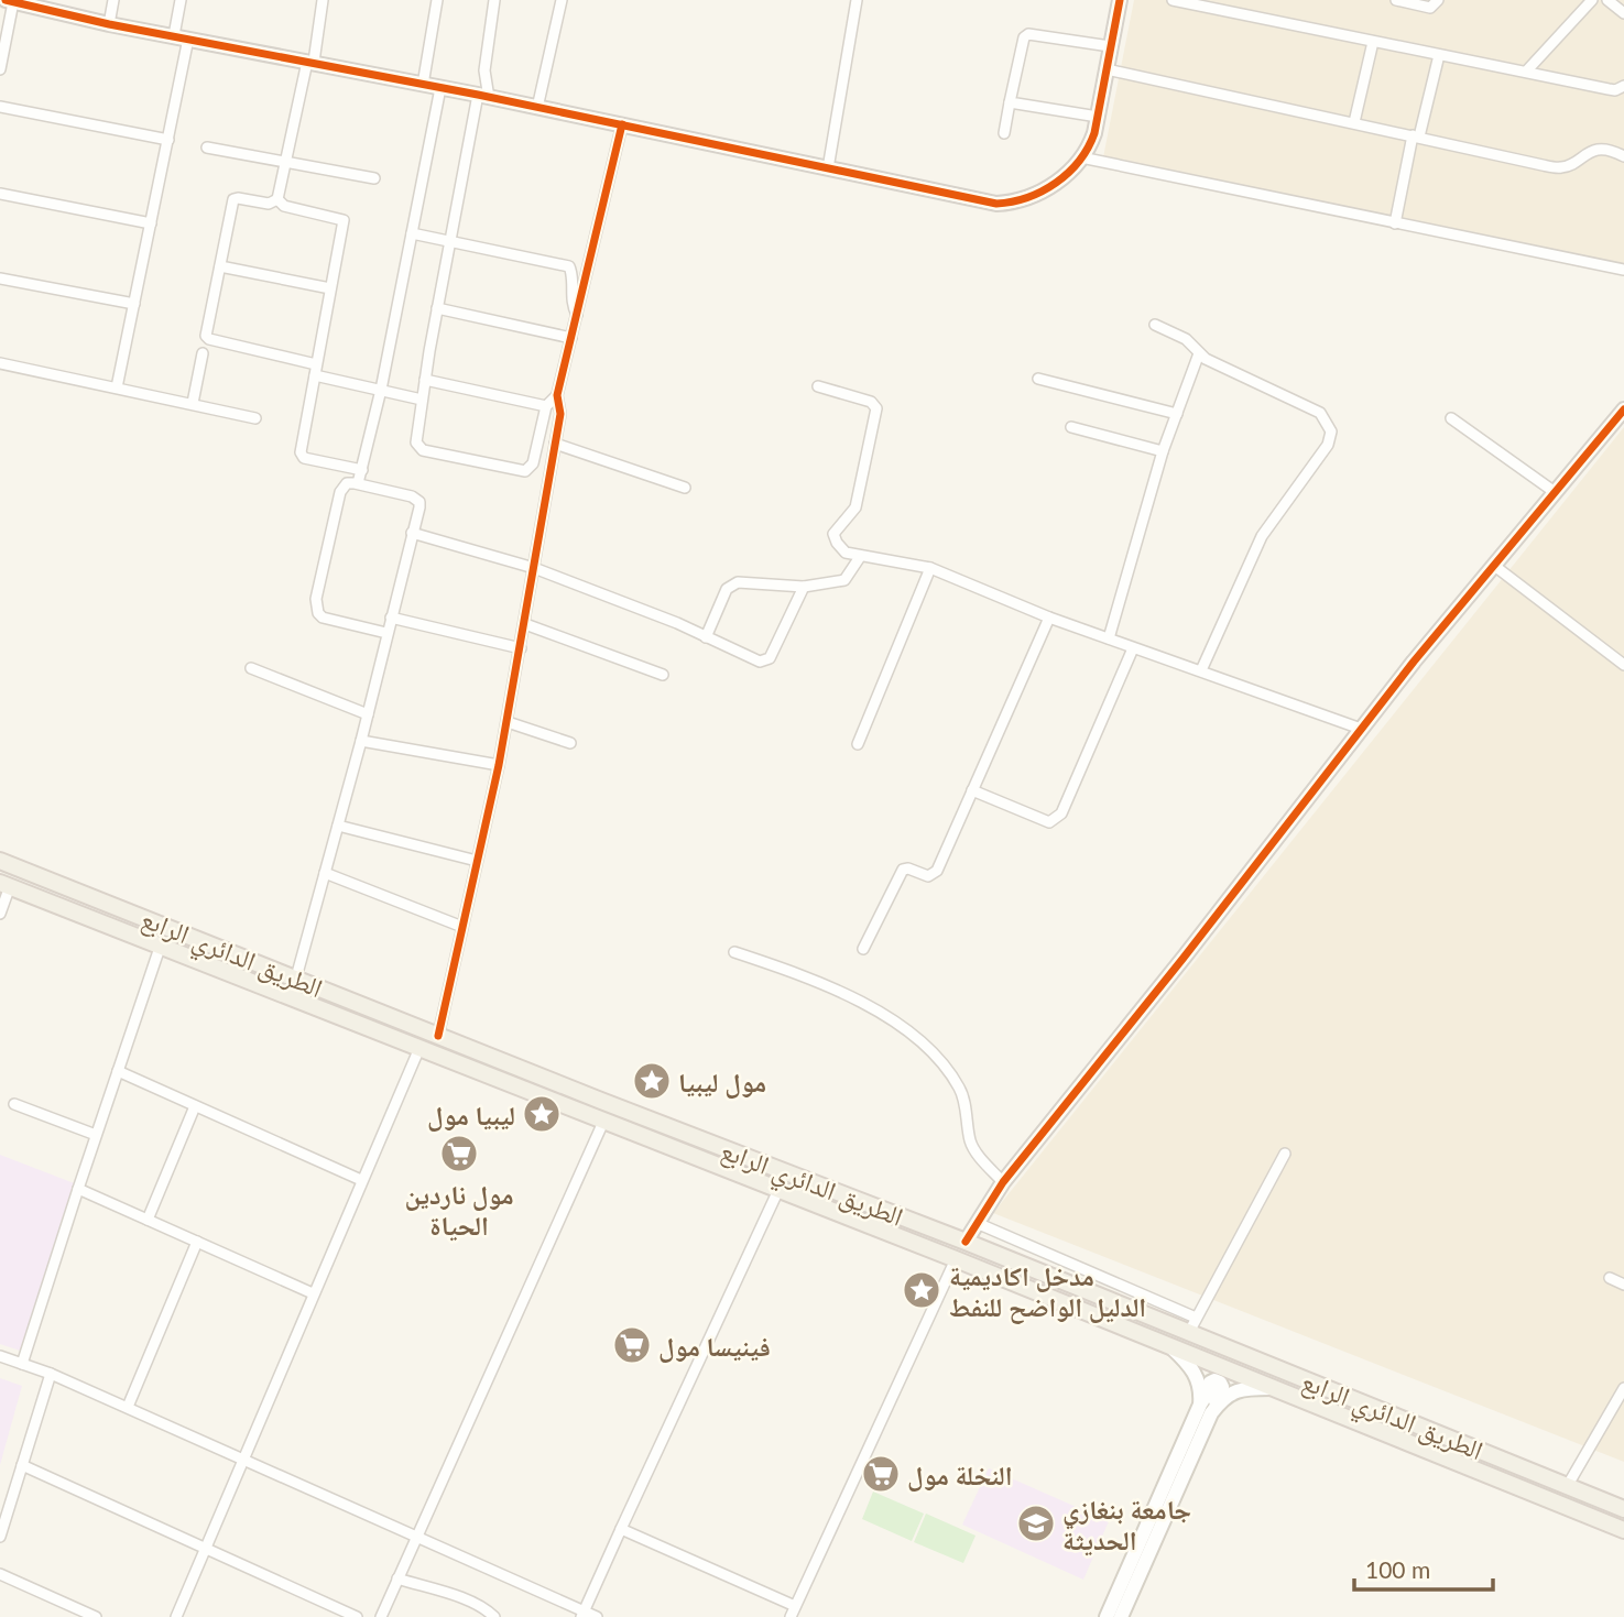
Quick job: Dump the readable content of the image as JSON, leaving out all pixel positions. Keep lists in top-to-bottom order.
{
  "streets": {
    "main road": ["الطريق الدائري الرابع"]
  },
  "places": {
    "place": ["مول ليبيا", "ليبيا مول", "مدخل اكاديمية الدليل الواضح للنفط"],
    "supermarket": ["مول ناردين الحياة", "فينيسا مول", "النخلة مول"],
    "school or university": ["جامعة بنغازي الحديثة"]
  },
  "scale_bar": "100 m"
}
